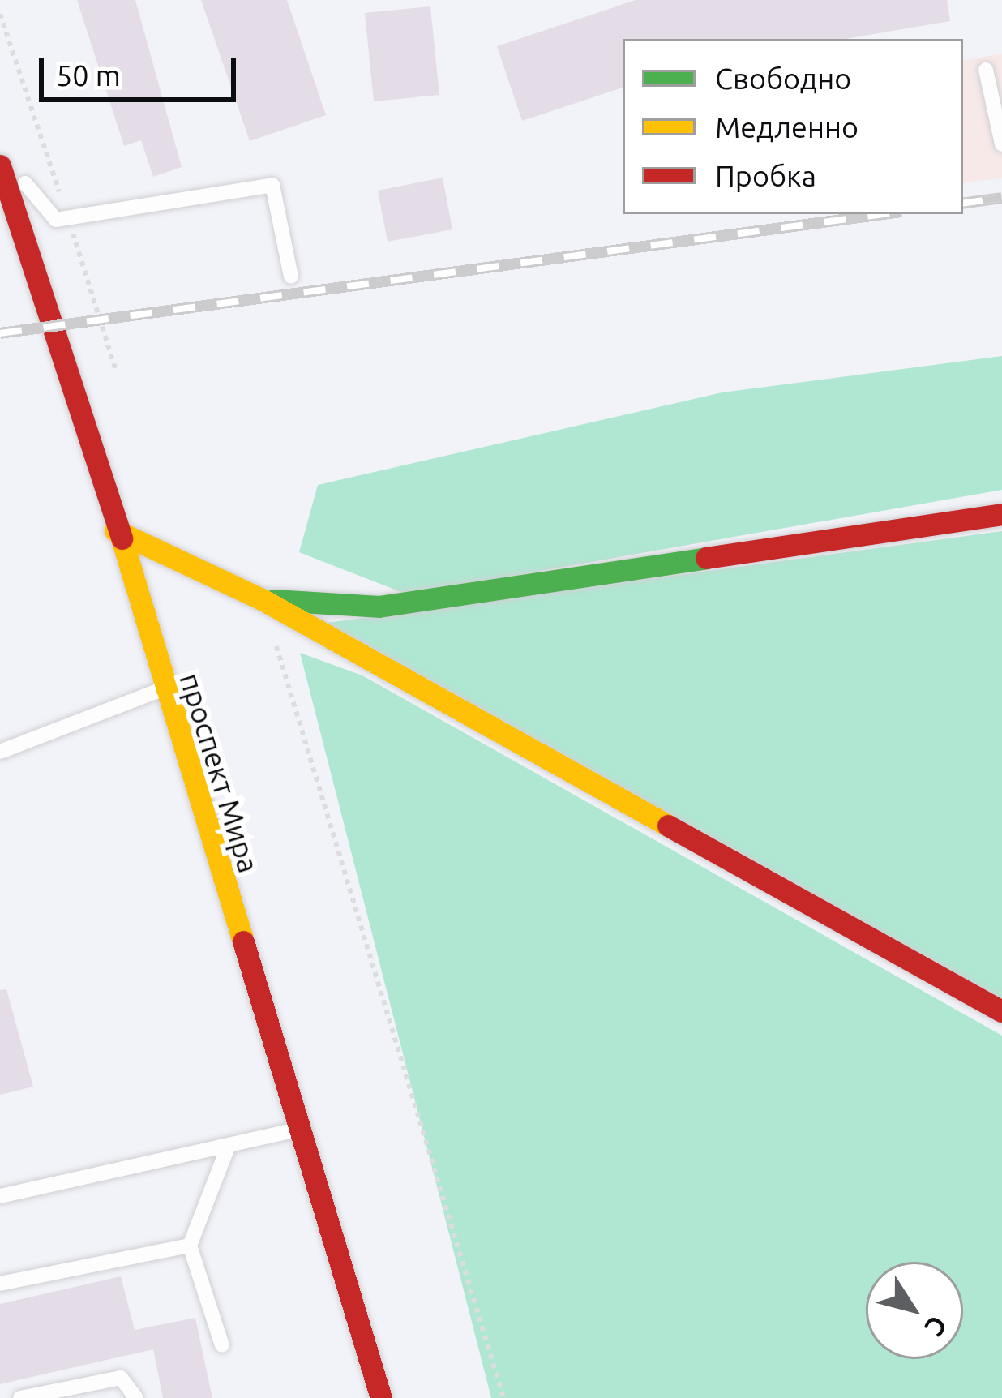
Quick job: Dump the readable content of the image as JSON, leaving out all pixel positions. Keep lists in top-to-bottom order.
{
  "streets": {
    "street": ["проспект Мира"]
  },
  "legend": ["Свободно", "Медленно", "Пробка"],
  "scale_bar": "50 m",
  "north": "bottom right"
}
